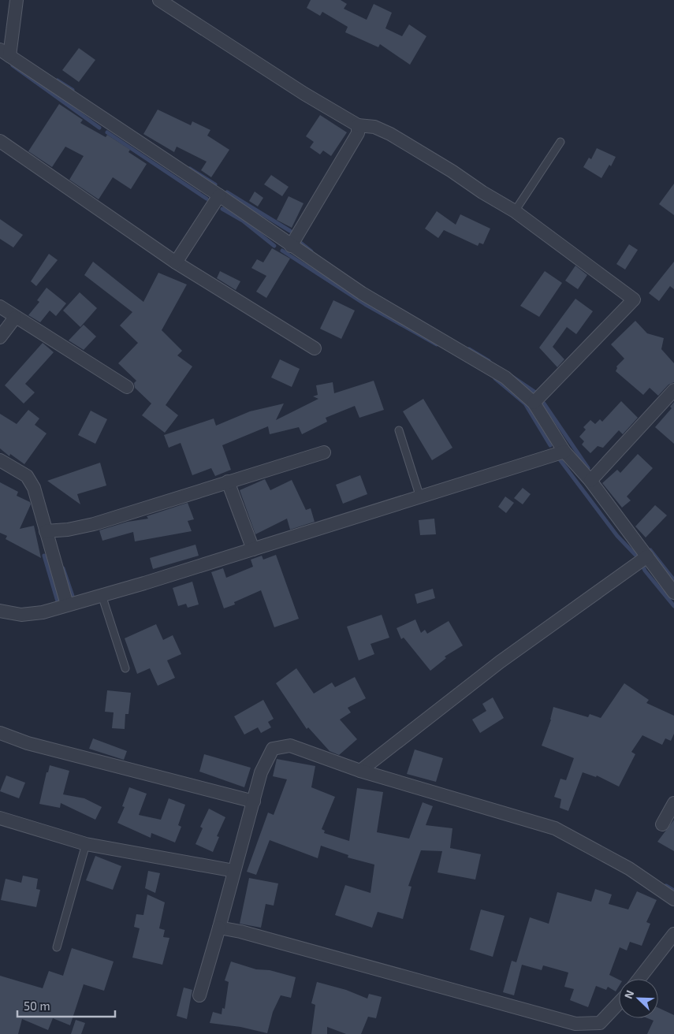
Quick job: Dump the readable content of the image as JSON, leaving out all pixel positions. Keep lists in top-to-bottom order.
{
  "scale_bar": "50 m",
  "north": "top left"
}
